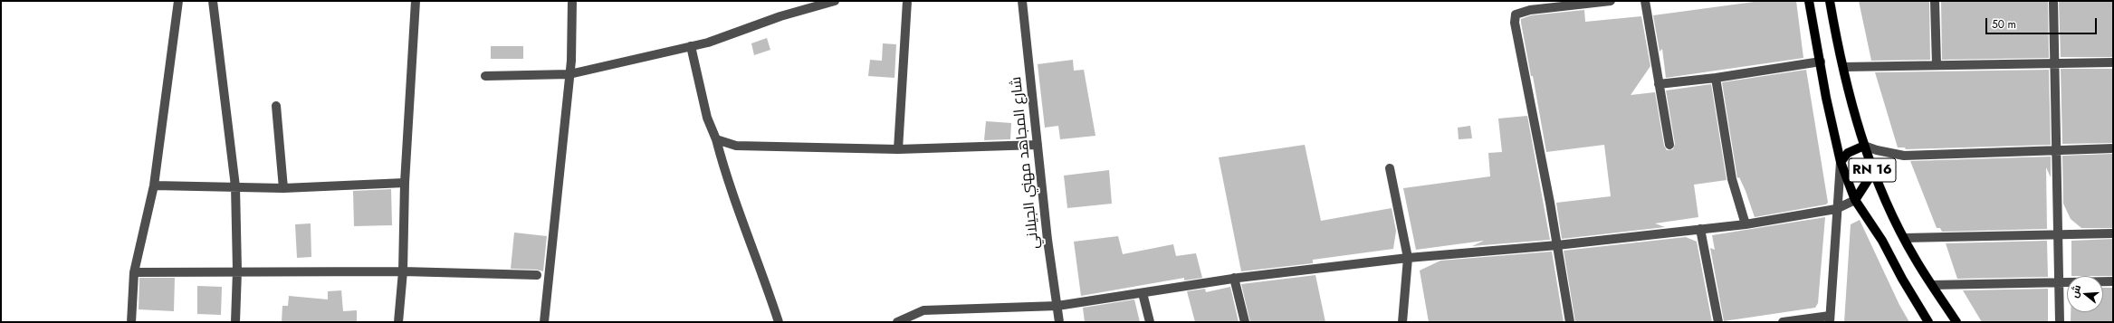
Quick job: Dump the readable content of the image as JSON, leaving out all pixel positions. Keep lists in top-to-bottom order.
{
  "streets": {
    "main road": ["RN 16"],
    "street": ["شارع المجاهد مهني الجيلاني"]
  },
  "scale_bar": "50 m",
  "north": "left"
}
